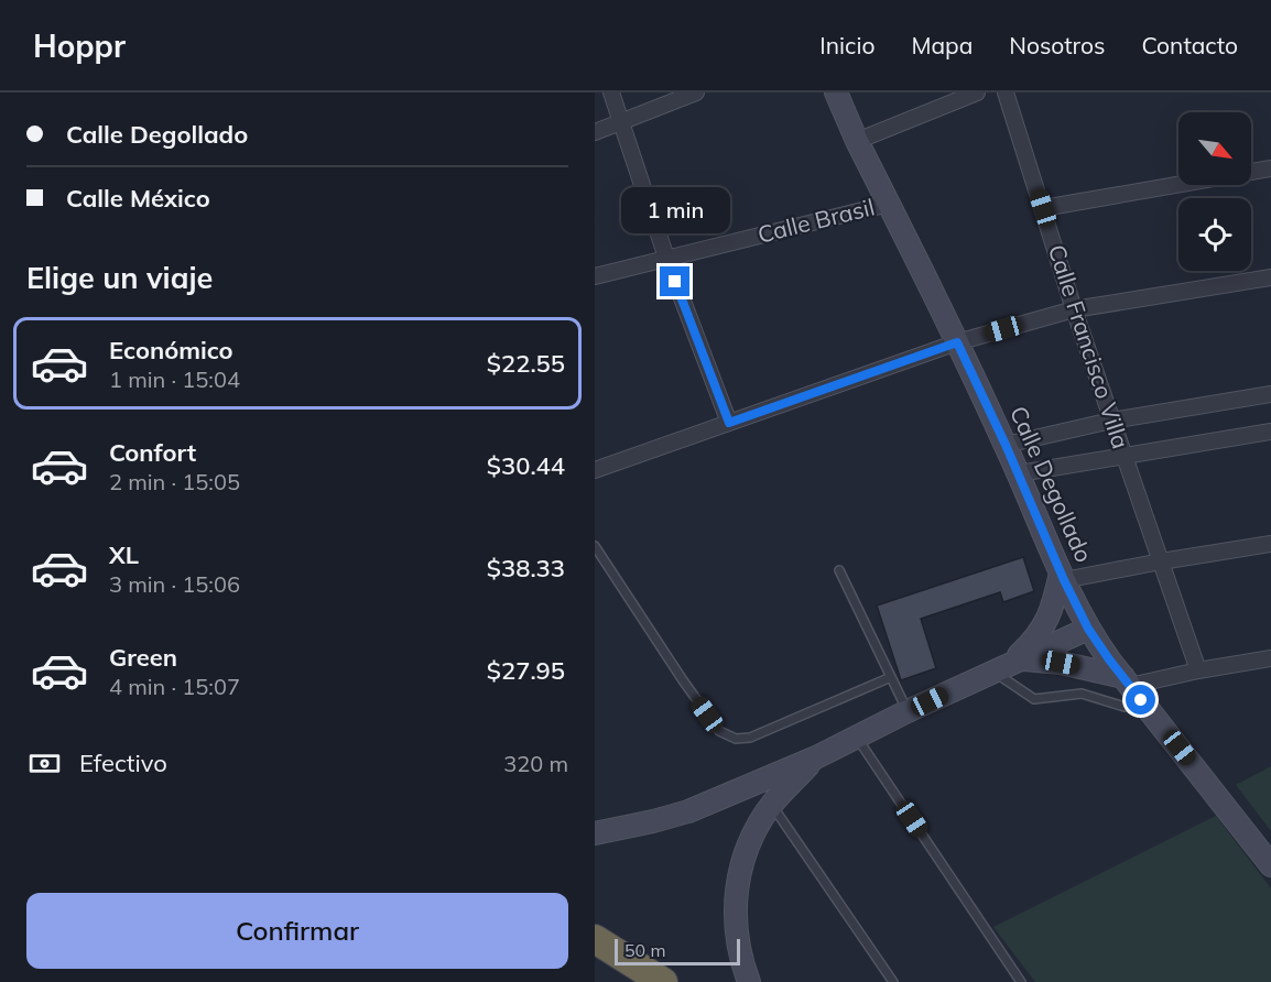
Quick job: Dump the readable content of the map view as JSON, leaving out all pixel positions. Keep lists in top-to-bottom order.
{
  "streets": {
    "main road": ["Calle Degollado"],
    "street": ["Calle Brasil", "Calle Francisco Villa"]
  },
  "crossings": [
    ["Calle Brasil", "Calle Degollado"]
  ],
  "scale_bar": "50 m",
  "north": "bottom right",
  "page": {
    "header": "Hoppr",
    "nav": [
      "Inicio",
      "Mapa",
      "Nosotros",
      "Contacto"
    ],
    "banner": ["Calle Degollado", "Calle México"],
    "bubble": "1 min",
    "heading": "Elige un viaje",
    "list": [
      {
        "name": "Económico",
        "note": "1 min · 15:04",
        "value": "$22.55"
      },
      {
        "name": "Confort",
        "note": "2 min · 15:05",
        "value": "$30.44"
      },
      {
        "name": "XL",
        "note": "3 min · 15:06",
        "value": "$38.33"
      },
      {
        "name": "Green",
        "note": "4 min · 15:07",
        "value": "$27.95"
      }
    ],
    "pay": ["Efectivo", "320 m"],
    "buttons": "Confirmar",
    "scale": "50 m"
  }
}
